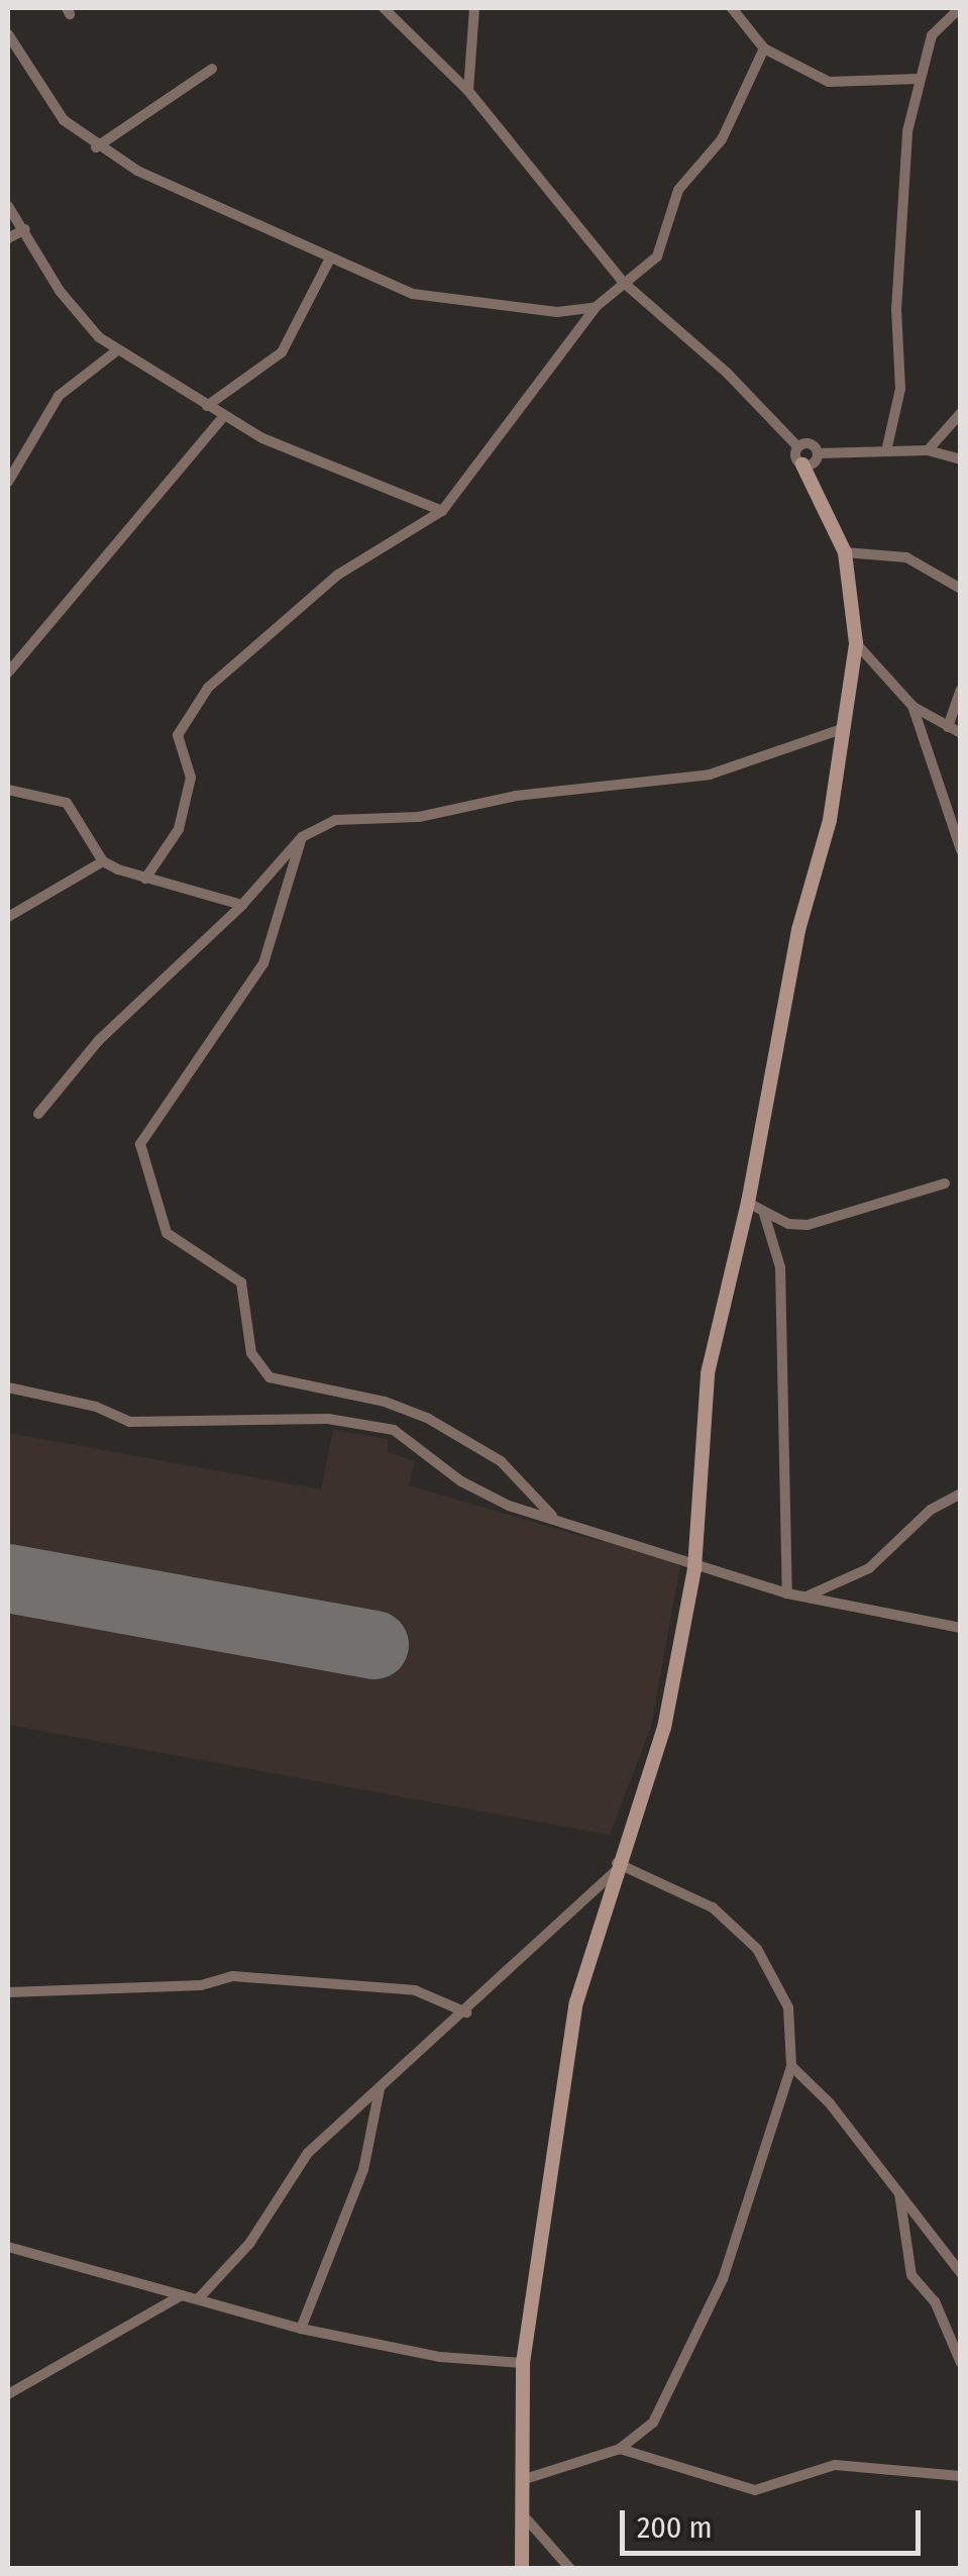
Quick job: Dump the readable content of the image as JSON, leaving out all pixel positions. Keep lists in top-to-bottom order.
{
  "scale_bar": "200 m"
}
